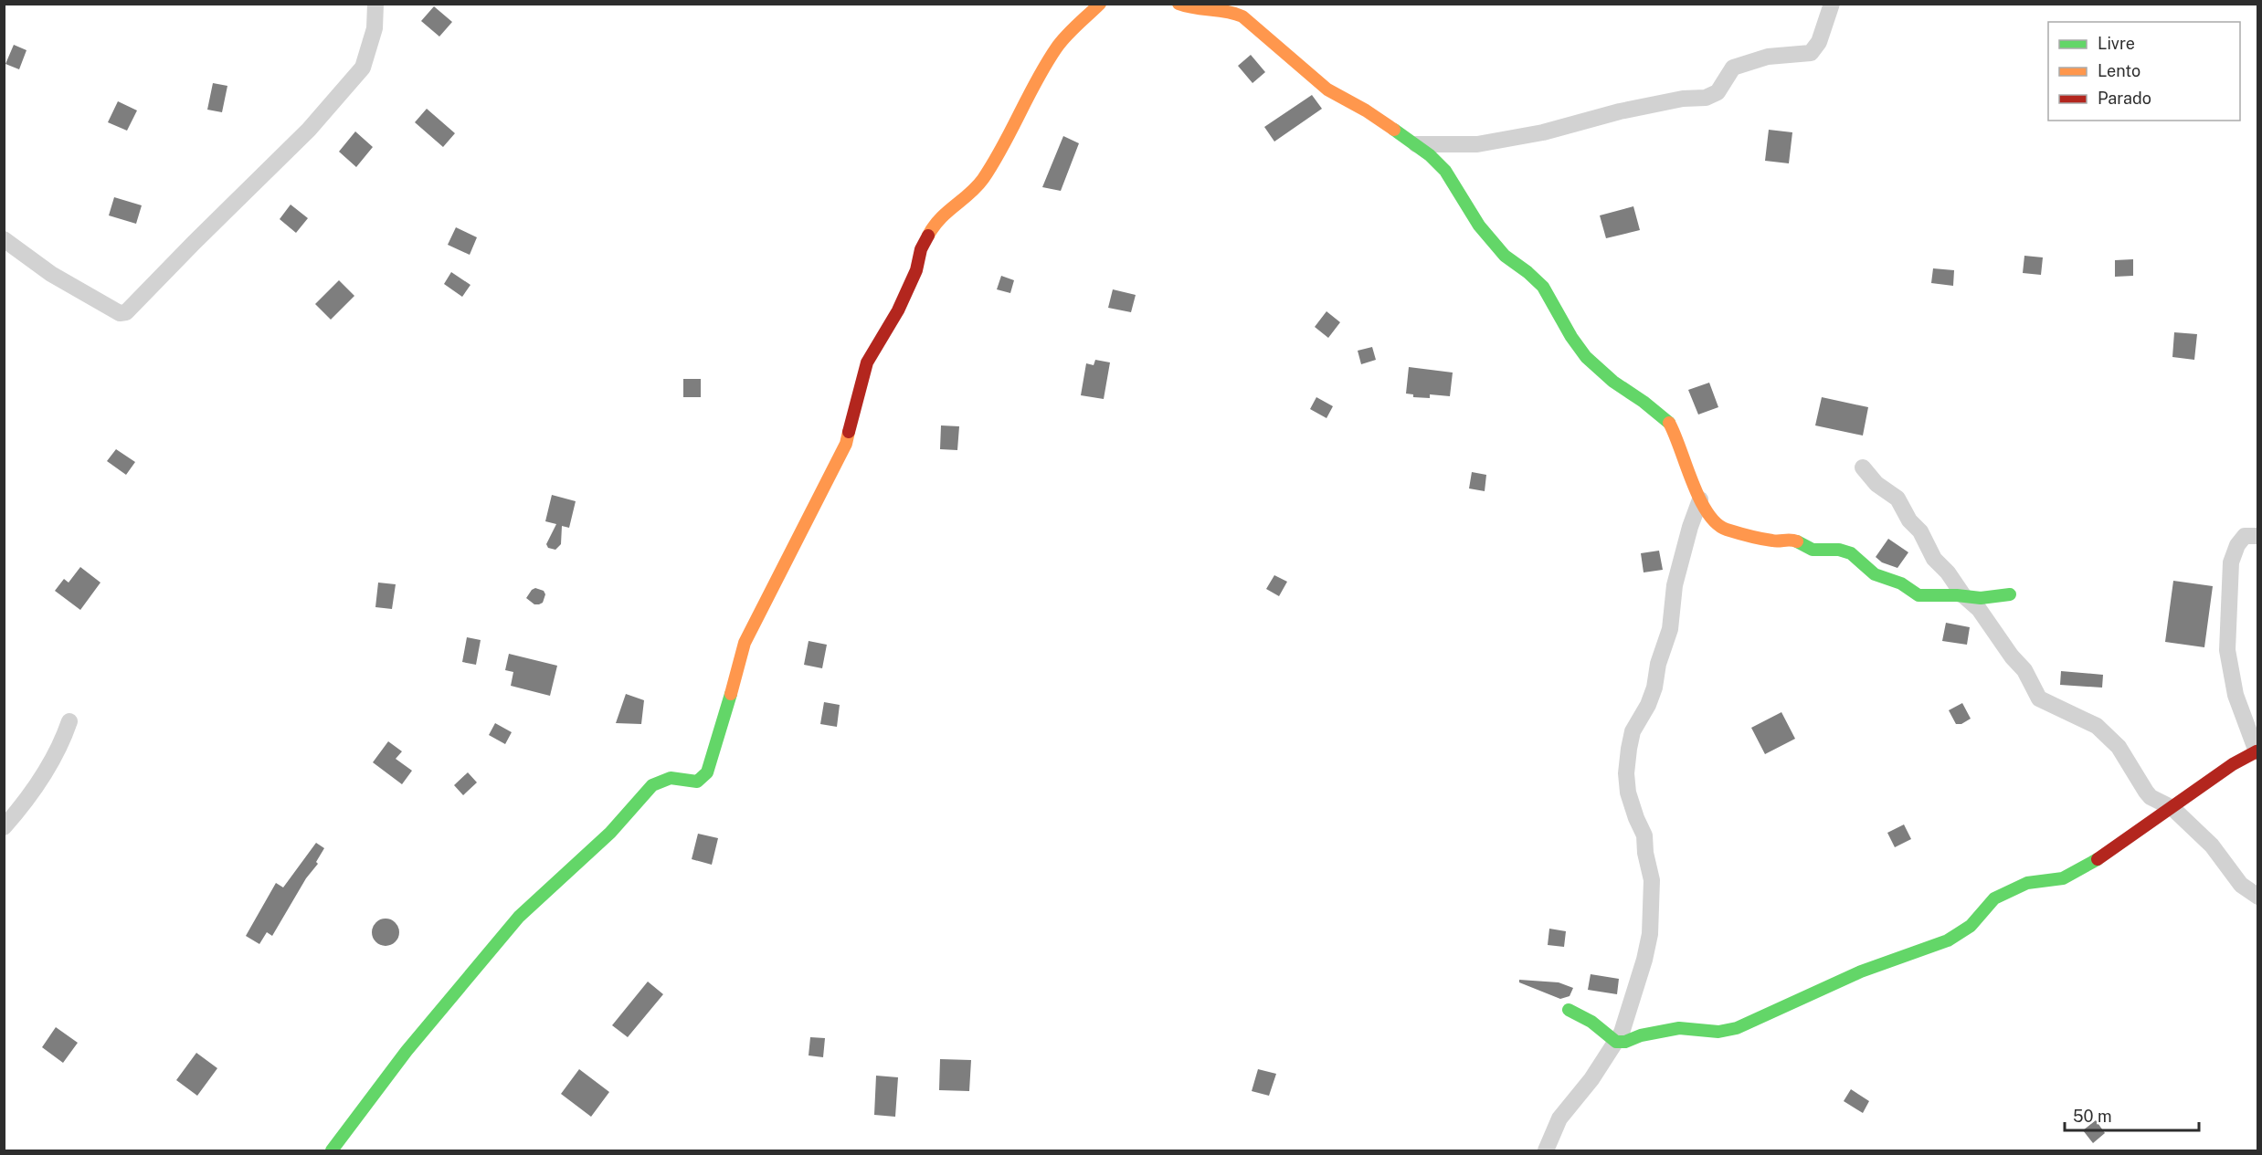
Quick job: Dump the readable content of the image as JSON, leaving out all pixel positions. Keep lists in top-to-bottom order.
{
  "legend": ["Livre", "Lento", "Parado"],
  "scale_bar": "50 m"
}
